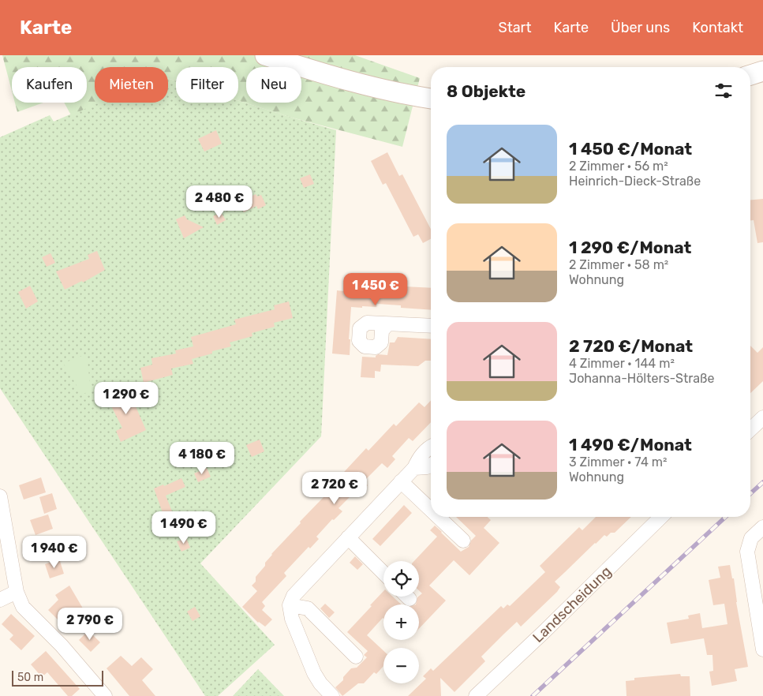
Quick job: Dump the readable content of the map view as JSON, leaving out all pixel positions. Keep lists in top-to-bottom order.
{
  "streets": {
    "street": ["Landscheidung"]
  },
  "scale_bar": "50 m",
  "page": {
    "header": "Karte",
    "nav": [
      "Start",
      "Karte",
      "Über uns",
      "Kontakt"
    ],
    "chip": [
      "Kaufen",
      "Mieten",
      "Filter",
      "Neu"
    ],
    "heading": "8 Objekte",
    "list": [
      {
        "name": "1 450 €/Monat",
        "note": "2 Zimmer · 56 m² · Heinrich-Dieck-Straße"
      },
      {
        "name": "1 290 €/Monat",
        "note": "2 Zimmer · 58 m² · Wohnung"
      },
      {
        "name": "2 720 €/Monat",
        "note": "4 Zimmer · 144 m² · Johanna-Hölters-Straße"
      },
      {
        "name": "1 490 €/Monat",
        "note": "3 Zimmer · 74 m² · Wohnung"
      }
    ],
    "price": [
      "2 480 €",
      "1 450 €",
      "1 290 €",
      "4 180 €",
      "2 720 €",
      "1 490 €",
      "1 940 €",
      "2 790 €"
    ],
    "map_buttons": ["+", "−"],
    "scale": "50 m"
  }
}
